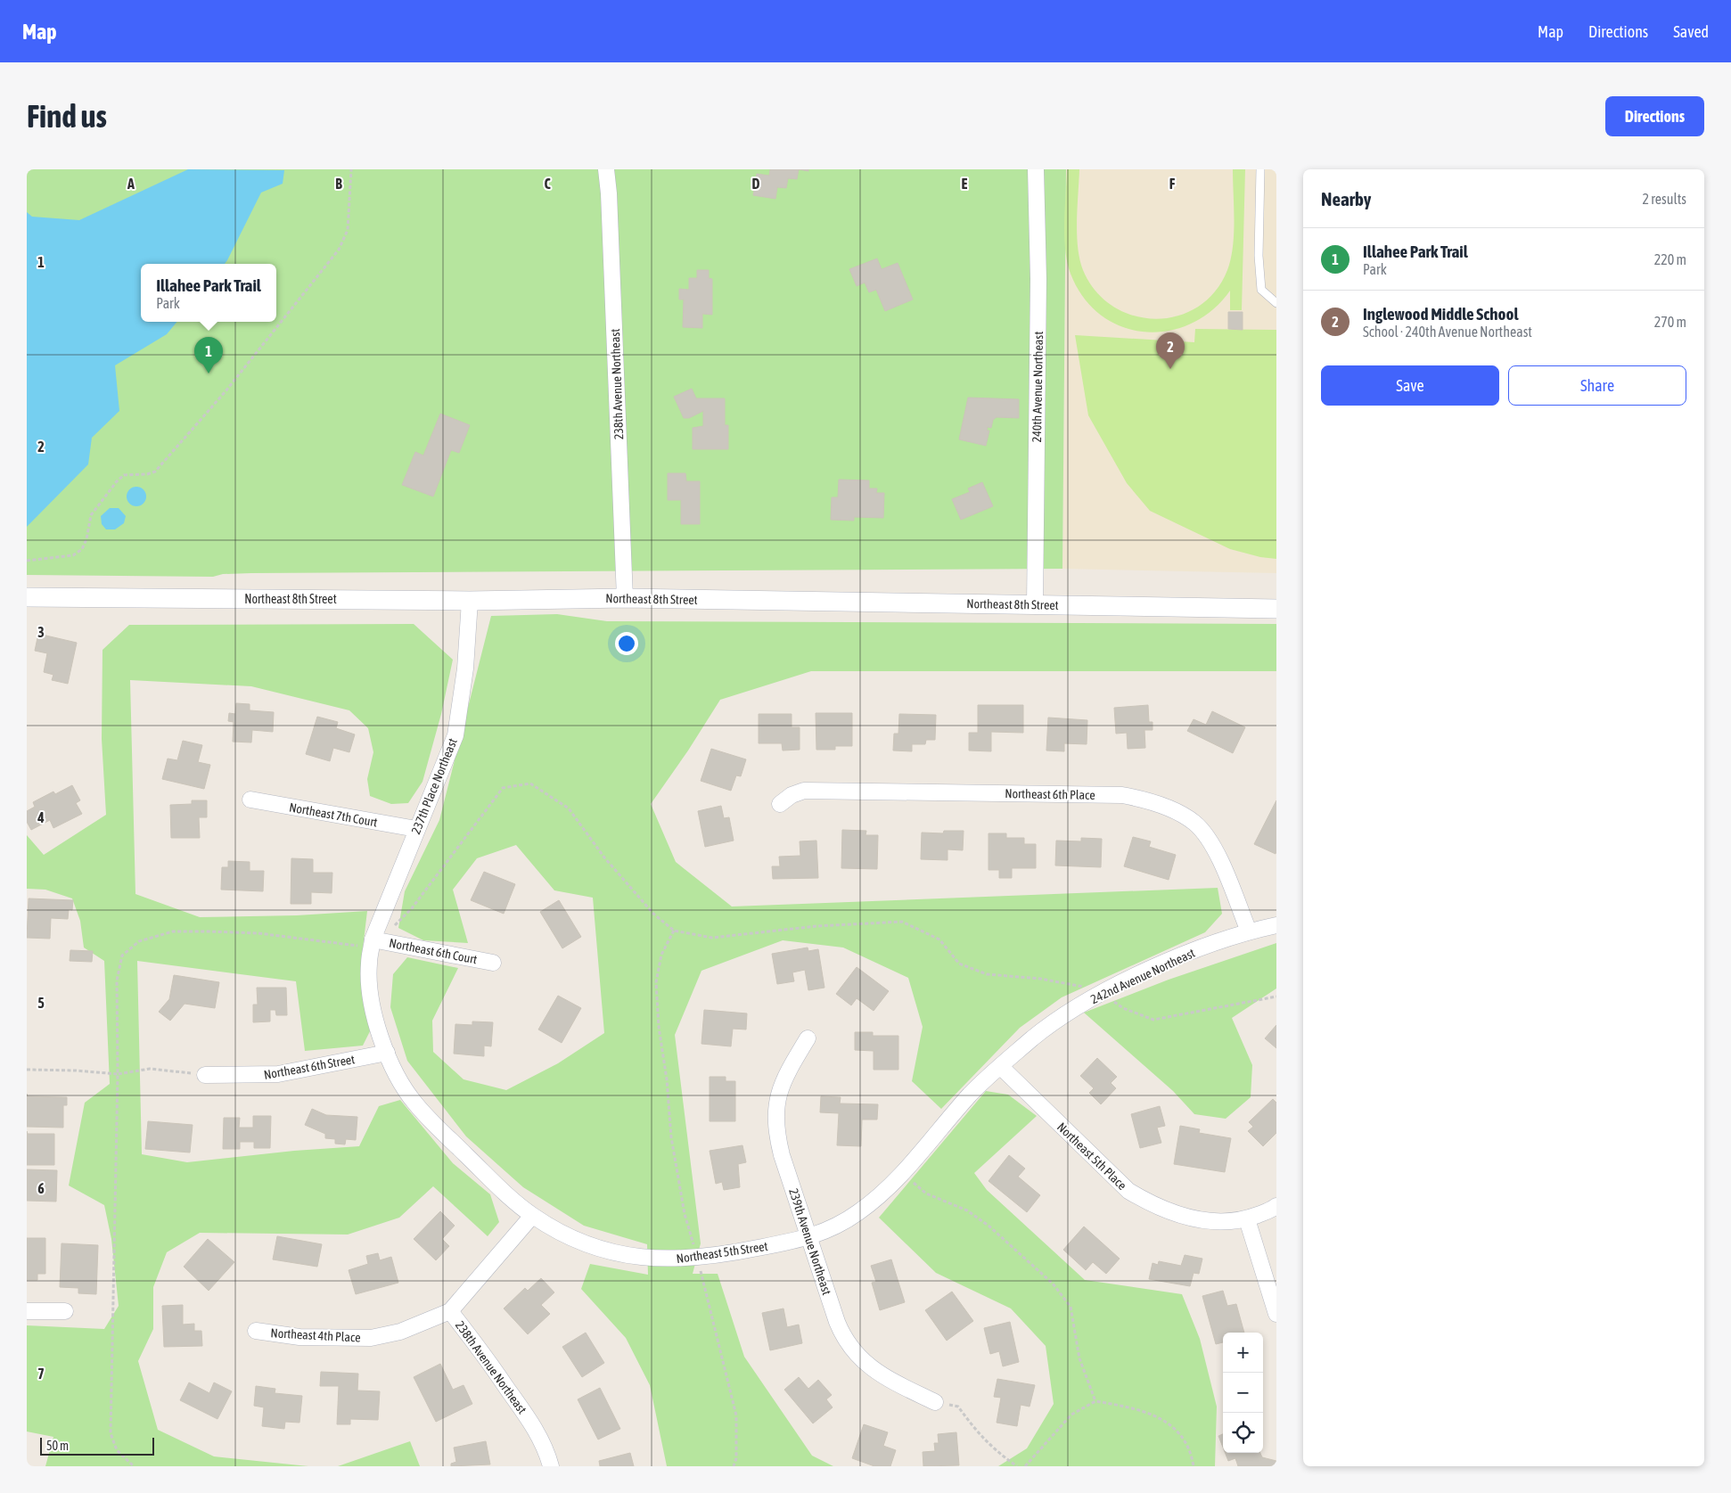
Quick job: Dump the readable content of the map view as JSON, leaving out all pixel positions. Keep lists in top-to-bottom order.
{
  "streets": {
    "street": [
      "238th Avenue Northeast",
      "240th Avenue Northeast",
      "Northeast 8th Street",
      "237th Place Northeast",
      "Northeast 6th Place",
      "Northeast 7th Court",
      "Northeast 6th Court",
      "242nd Avenue Northeast",
      "Northeast 6th Street",
      "Northeast 5th Place",
      "239th Avenue Northeast",
      "Northeast 5th Street",
      "Northeast 4th Place"
    ]
  },
  "crossings": [
    ["238th Avenue Northeast", "Northeast 8th Street"],
    ["238th Avenue Northeast", "Northeast 5th Street"],
    ["238th Avenue Northeast", "Northeast 4th Place"],
    ["240th Avenue Northeast", "Northeast 8th Street"],
    ["Northeast 8th Street", "237th Place Northeast"],
    ["237th Place Northeast", "Northeast 7th Court"],
    ["237th Place Northeast", "Northeast 6th Court"],
    ["237th Place Northeast", "Northeast 5th Street"],
    ["Northeast 6th Place", "242nd Avenue Northeast"],
    ["Northeast 6th Court", "Northeast 5th Street"],
    ["242nd Avenue Northeast", "Northeast 5th Place"],
    ["242nd Avenue Northeast", "Northeast 5th Street"],
    ["Northeast 6th Street", "Northeast 5th Street"],
    ["Northeast 5th Place", "Northeast 5th Street"],
    ["239th Avenue Northeast", "Northeast 5th Street"]
  ],
  "scale_bar": "50 m",
  "page": {
    "header": "Map",
    "nav": ["Map", "Directions", "Saved"],
    "buttons": [
      "Directions",
      ["Save", "Share"]
    ],
    "title": "Find us",
    "heading": ["Nearby", "2 results"],
    "list": [
      {
        "mark": "1",
        "name": "Illahee Park Trail",
        "note": "Park",
        "value": "220 m"
      },
      {
        "mark": "2",
        "name": "Inglewood Middle School",
        "note": "School · 240th Avenue Northeast",
        "value": "270 m"
      }
    ],
    "popup": ["Illahee Park Trail", "Park"],
    "pins": ["2", "1"],
    "map_buttons": ["+", "−"],
    "scale": "50 m"
  },
  "grid": {
    "columns": [
      "A",
      "B",
      "C",
      "D",
      "E",
      "F"
    ],
    "rows": [
      "1",
      "2",
      "3",
      "4",
      "5",
      "6",
      "7"
    ]
  }
}
